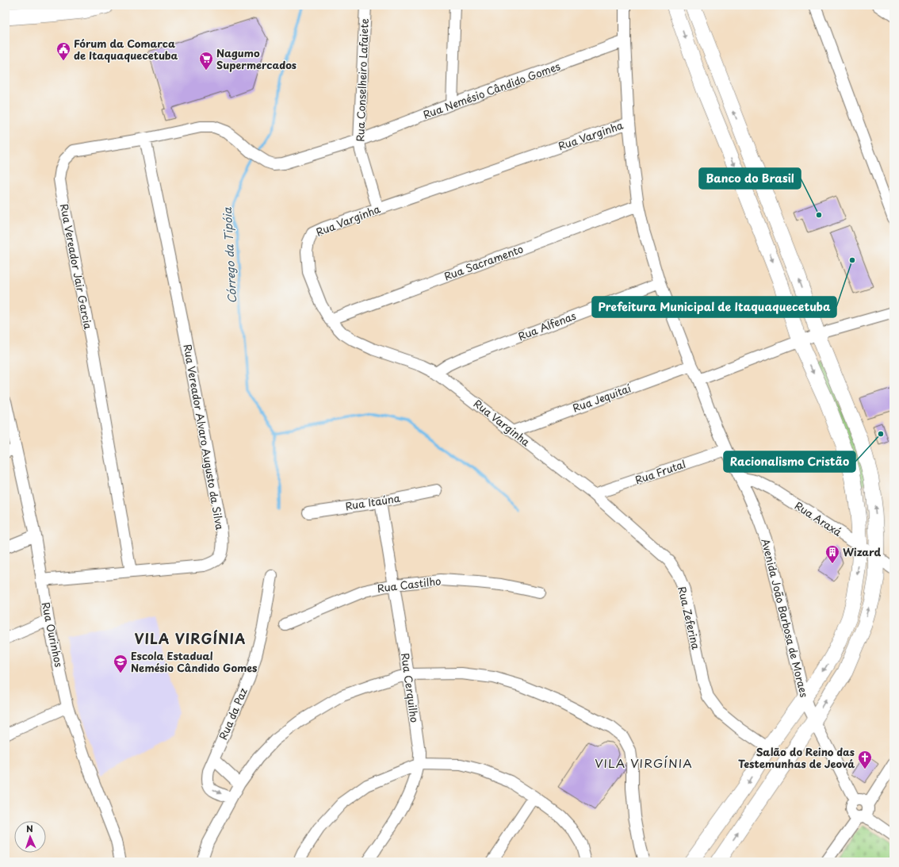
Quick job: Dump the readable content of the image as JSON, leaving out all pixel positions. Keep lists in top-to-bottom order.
{
  "streets": {
    "street": [
      "Rua Conselheiro Lafaiete",
      "Rua Nemésio Cândido Gomes",
      "Rua Varginha",
      "Rua Sacramento",
      "Rua Vereador Jair Garcia",
      "Rua Alfenas",
      "Rua Jequitaí",
      "Rua Vereador Alvaro Augusto da Silva",
      "Rua Frutal",
      "Rua Itaúna",
      "Rua Araxá",
      "Rua Castilho",
      "Rua Zeferina",
      "Avenida João Barbosa de Moraes",
      "Rua Ourinhos",
      "Rua Cerquilho",
      "Rua da Paz"
    ]
  },
  "crossings": [
    ["Rua Conselheiro Lafaiete", "Rua Nemésio Cândido Gomes"],
    ["Rua Conselheiro Lafaiete", "Rua Varginha"],
    ["Rua Nemésio Cândido Gomes", "Rua Vereador Jair Garcia"],
    ["Rua Nemésio Cândido Gomes", "Avenida João Barbosa de Moraes"],
    ["Rua Varginha", "Rua Sacramento"],
    ["Rua Varginha", "Rua Alfenas"],
    ["Rua Varginha", "Rua Jequitaí"],
    ["Rua Varginha", "Rua Frutal"],
    ["Rua Varginha", "Rua Zeferina"],
    ["Rua Varginha", "Avenida João Barbosa de Moraes"],
    ["Rua Sacramento", "Avenida João Barbosa de Moraes"],
    ["Rua Vereador Jair Garcia", "Rua Vereador Alvaro Augusto da Silva"],
    ["Rua Alfenas", "Avenida João Barbosa de Moraes"],
    ["Rua Jequitaí", "Avenida João Barbosa de Moraes"],
    ["Rua Vereador Alvaro Augusto da Silva", "Rua Ourinhos"],
    ["Rua Frutal", "Rua Zeferina"],
    ["Rua Frutal", "Avenida João Barbosa de Moraes"],
    ["Rua Itaúna", "Rua Cerquilho"],
    ["Rua Araxá", "Avenida João Barbosa de Moraes"],
    ["Rua Castilho", "Rua Cerquilho"]
  ],
  "districts": ["VILA VIRGÍNIA", "VILA VIRGÍNIA"],
  "water": ["Córrego da Tipóia"],
  "places": {
    "public building": ["Fórum da Comarca de Itaquaquecetuba"],
    "supermarket": ["Nagumo Supermercados"],
    "other": ["Banco do Brasil", "Prefeitura Municipal de Itaquaquecetuba", "Racionalismo Cristão"],
    "building": ["Wizard"],
    "school or university": ["Escola Estadual Nemésio Cândido Gomes"],
    "church": ["Salão do Reino das Testemunhas de Jeová"]
  },
  "north": "top"
}
